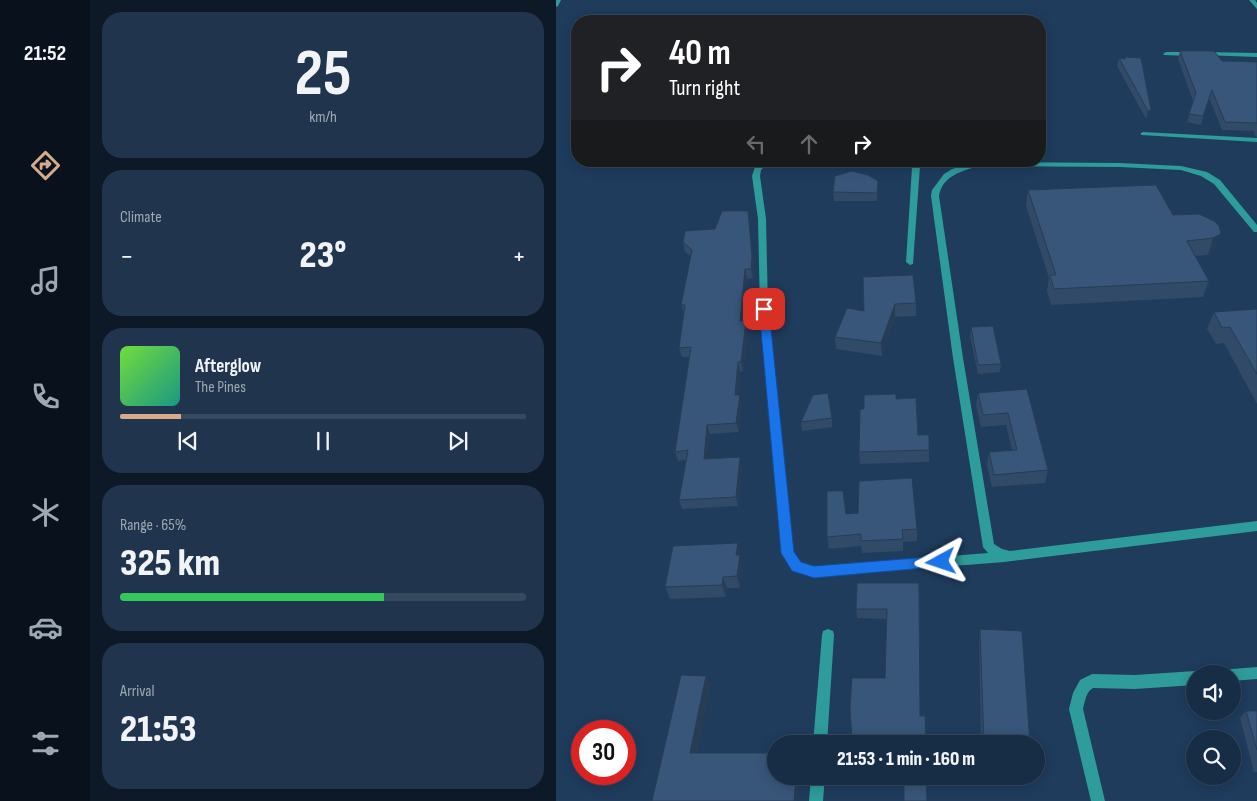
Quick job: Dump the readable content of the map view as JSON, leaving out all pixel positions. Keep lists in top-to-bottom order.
{
  "page": {
    "tabs": "21:52",
    "tile": [
      ["25", "km/h"],
      "Climate",
      ["Range · 65%", "325 km"],
      ["Arrival", "21:53"]
    ],
    "turn": ["40 m", "Turn right"],
    "heat": ["−", "23°", "+"],
    "song": ["Afterglow", "The Pines"],
    "limit": "30",
    "trip": "21:53 · 1 min · 160 m"
  }
}
